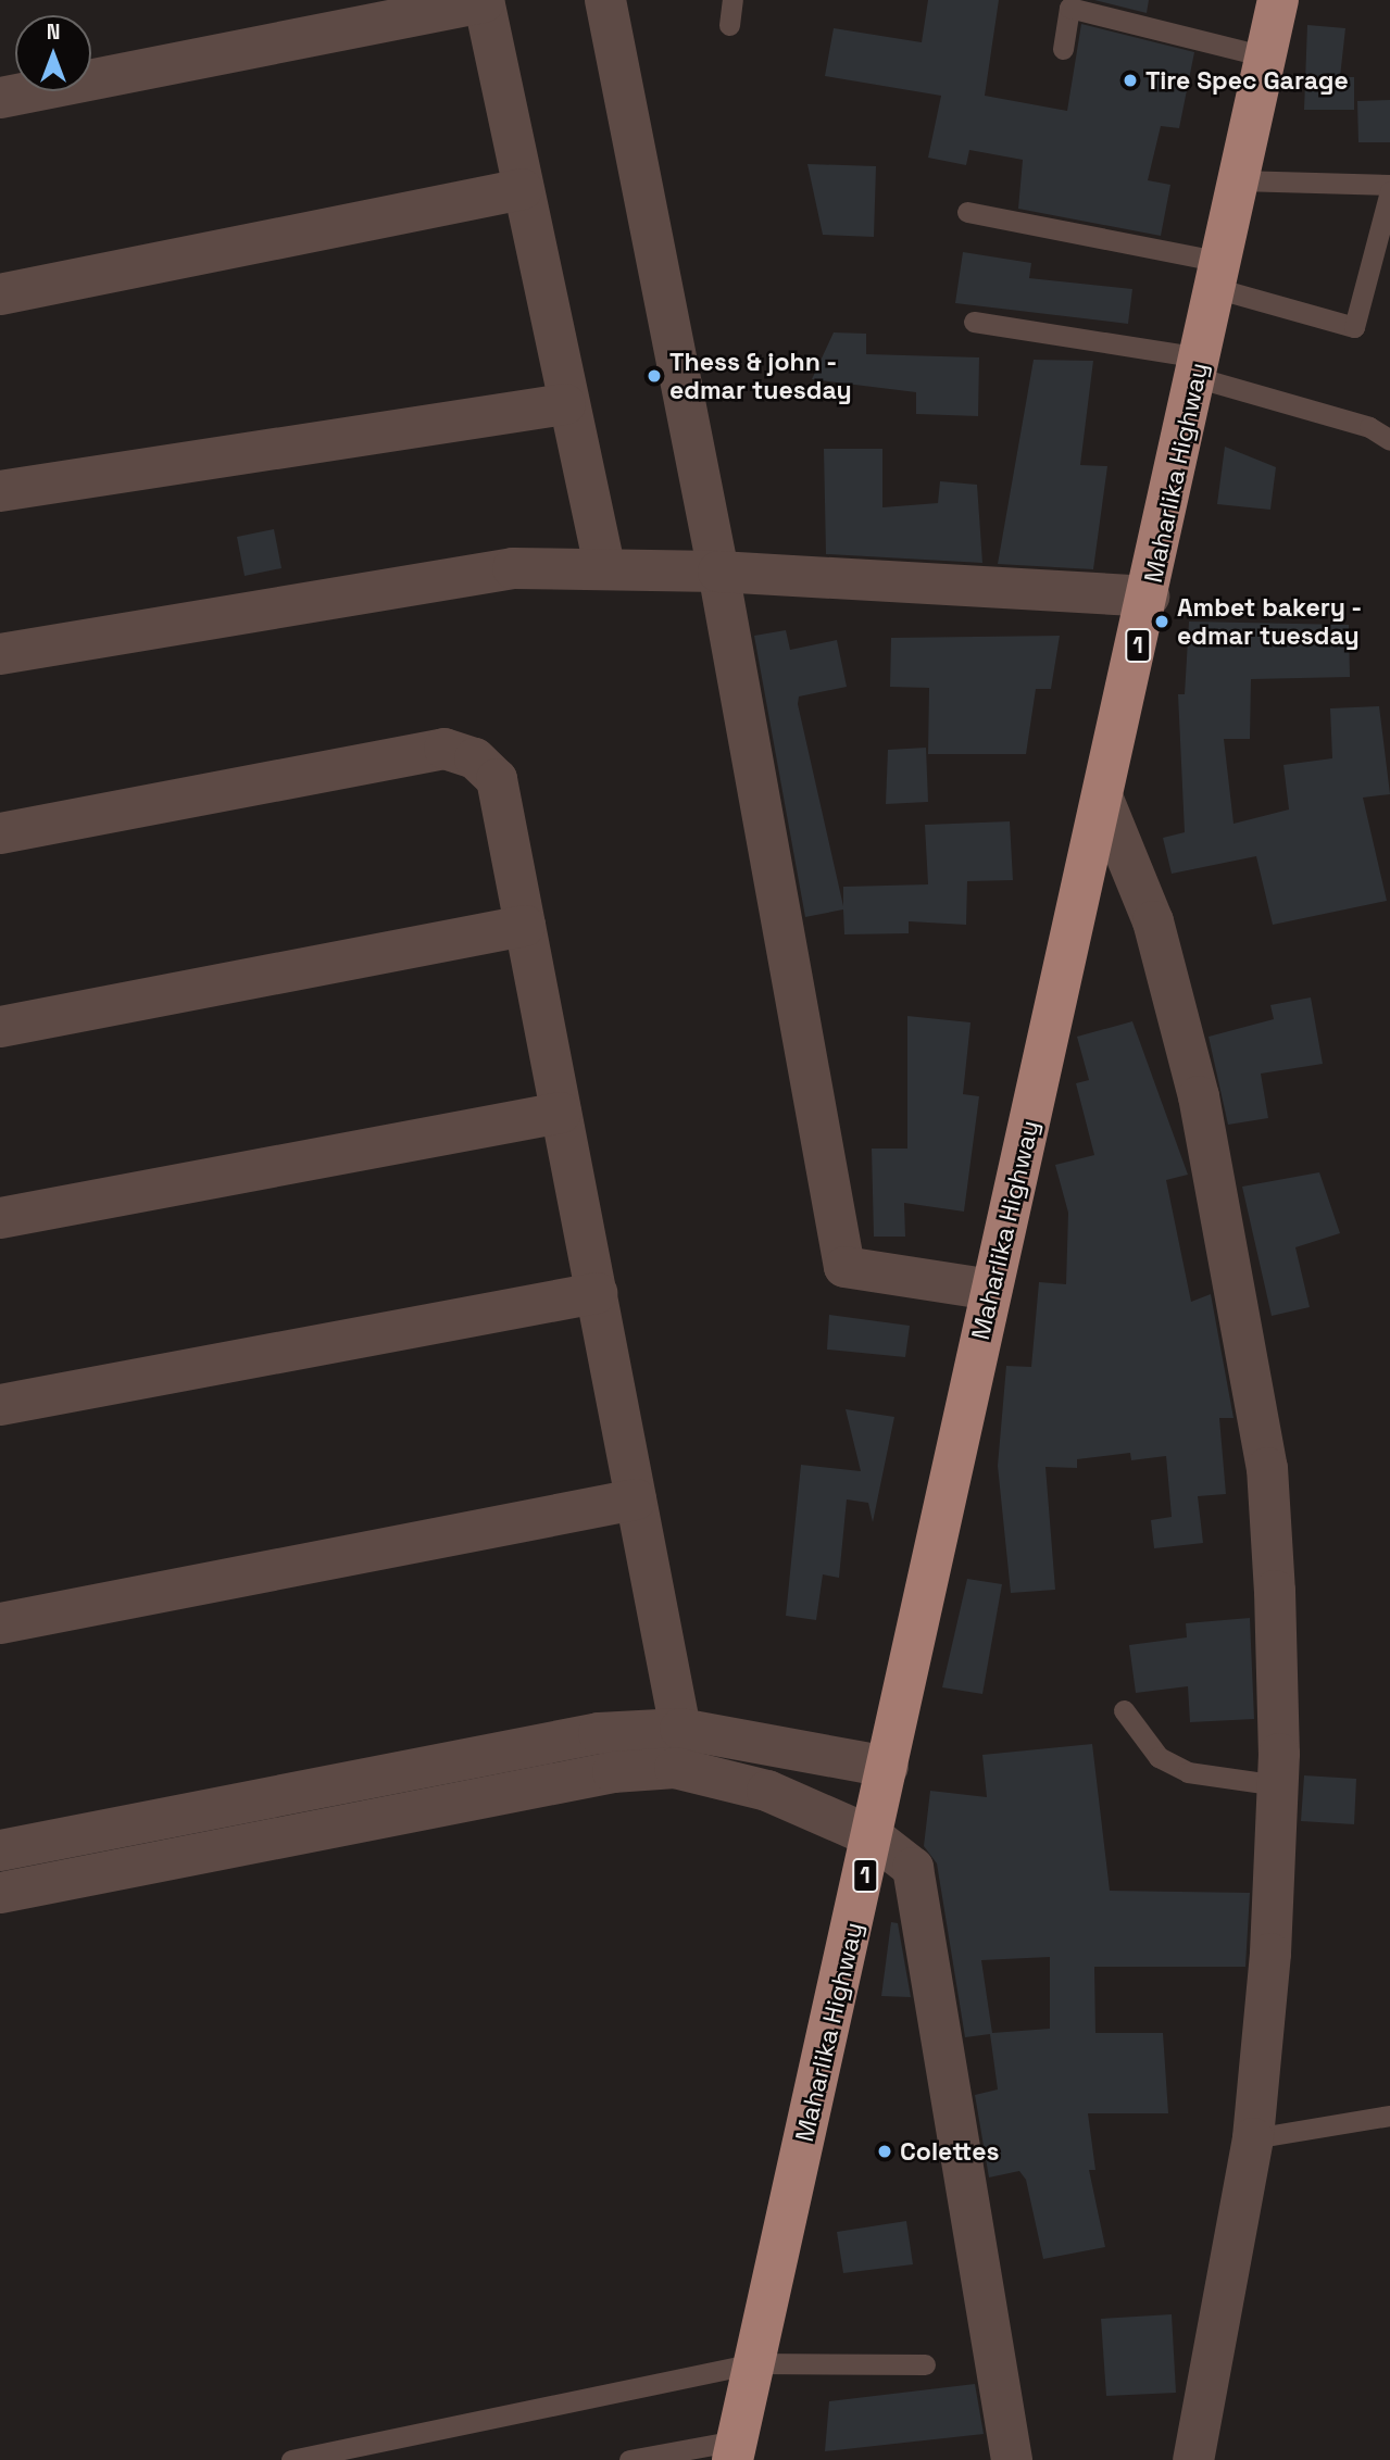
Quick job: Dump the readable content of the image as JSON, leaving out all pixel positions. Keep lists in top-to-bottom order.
{
  "streets": {
    "highway": ["Maharlika Highway", "1"]
  },
  "places": [
    "Tire Spec Garage",
    "Thess & john - edmar tuesday",
    "Ambet bakery - edmar tuesday",
    "Colettes"
  ],
  "north": "top"
}
